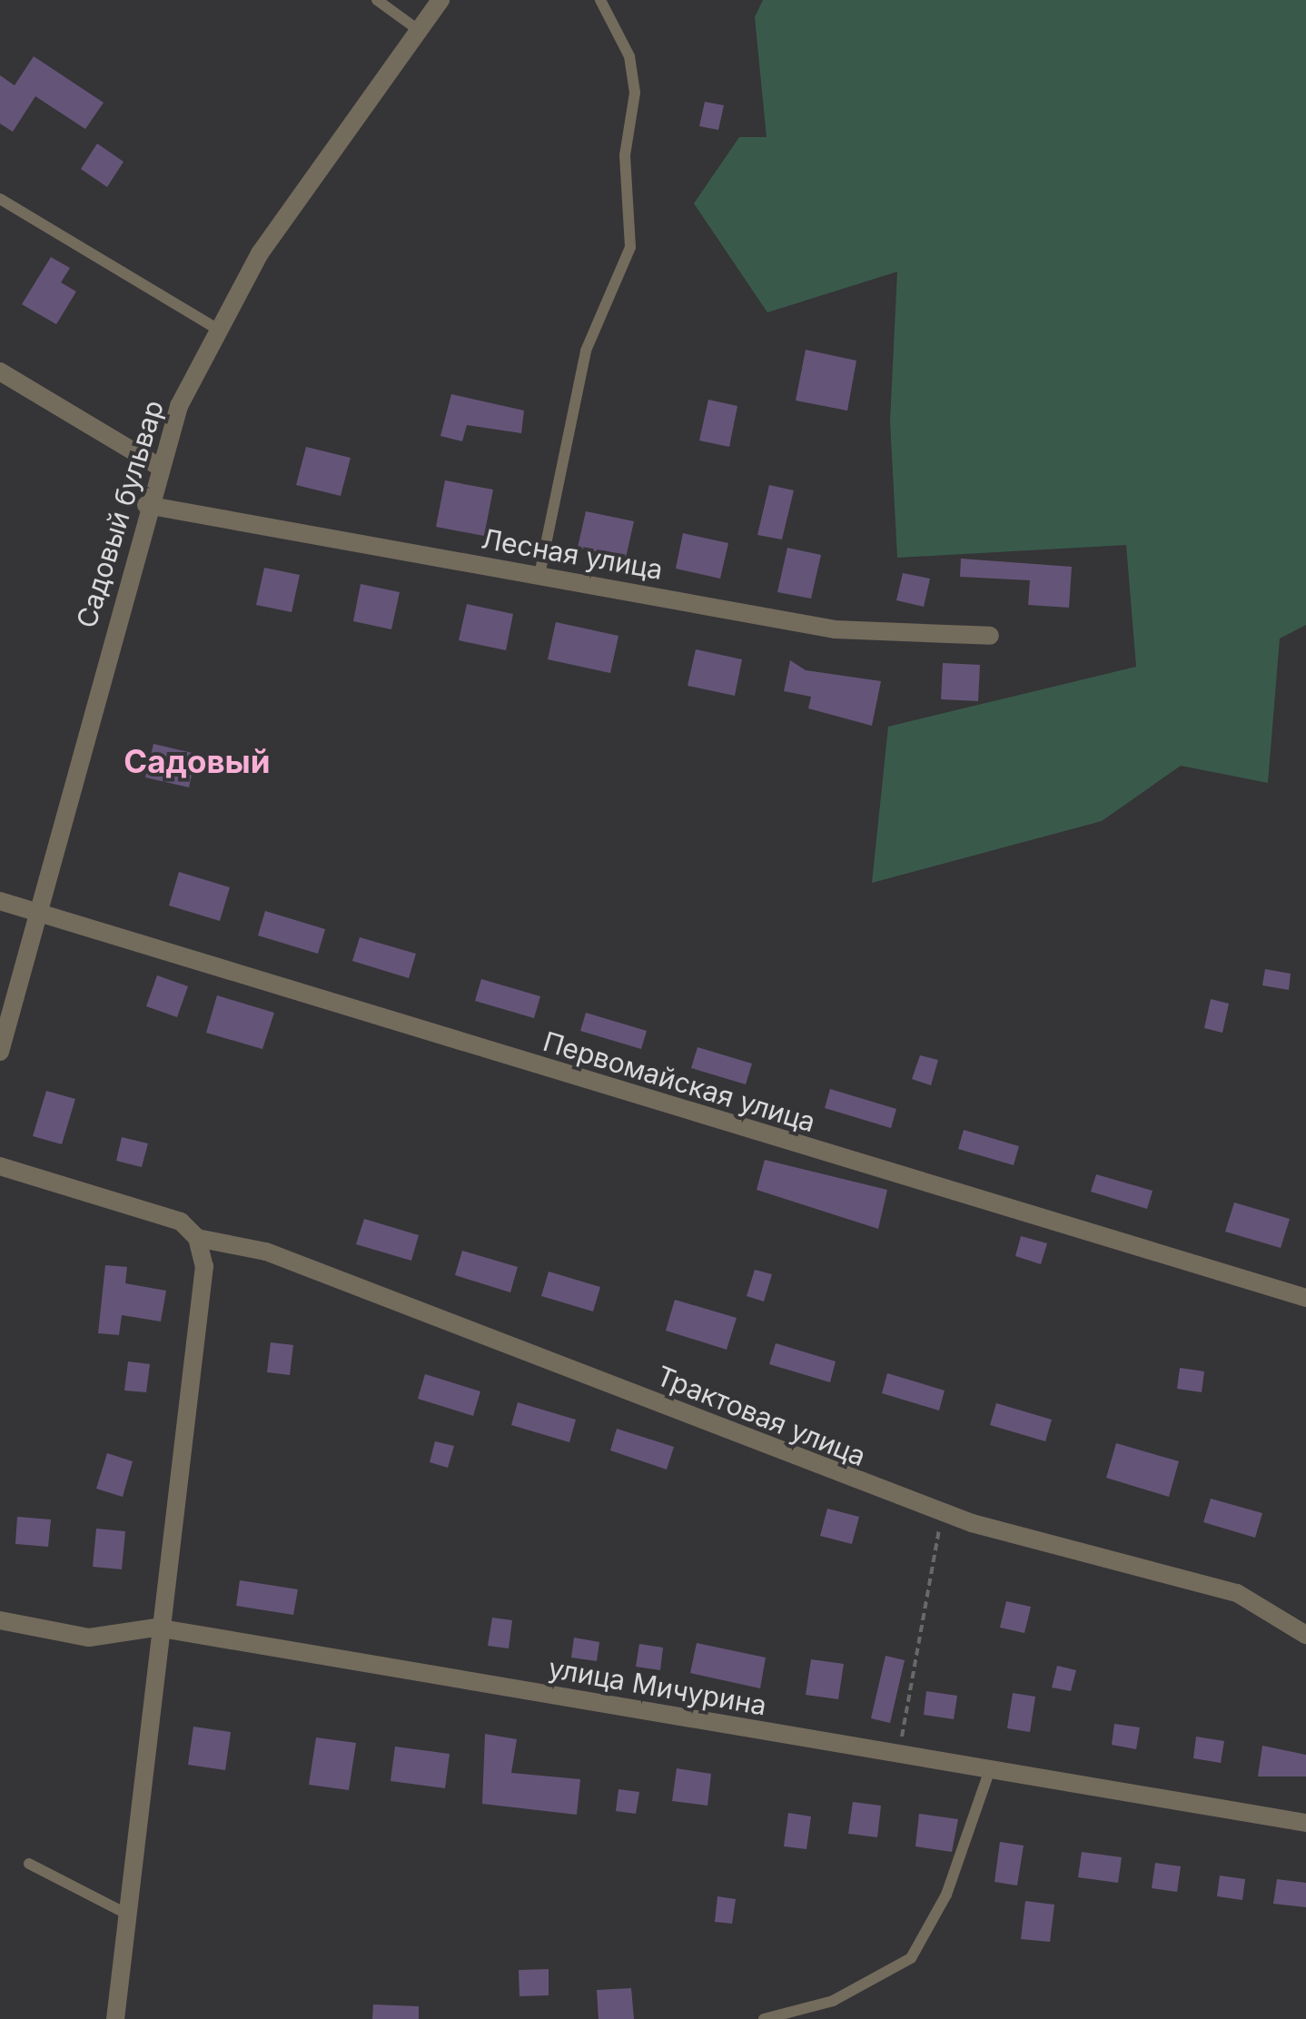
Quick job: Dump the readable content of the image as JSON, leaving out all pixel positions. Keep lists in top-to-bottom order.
{
  "streets": {
    "street": [
      "Садовый бульвар",
      "Лесная улица",
      "Первомайская улица",
      "Трактовая улица",
      "улица Мичурина"
    ]
  },
  "crossings": [
    ["Садовый бульвар", "Лесная улица"],
    ["Садовый бульвар", "Первомайская улица"]
  ],
  "districts": ["Садовый"]
}
